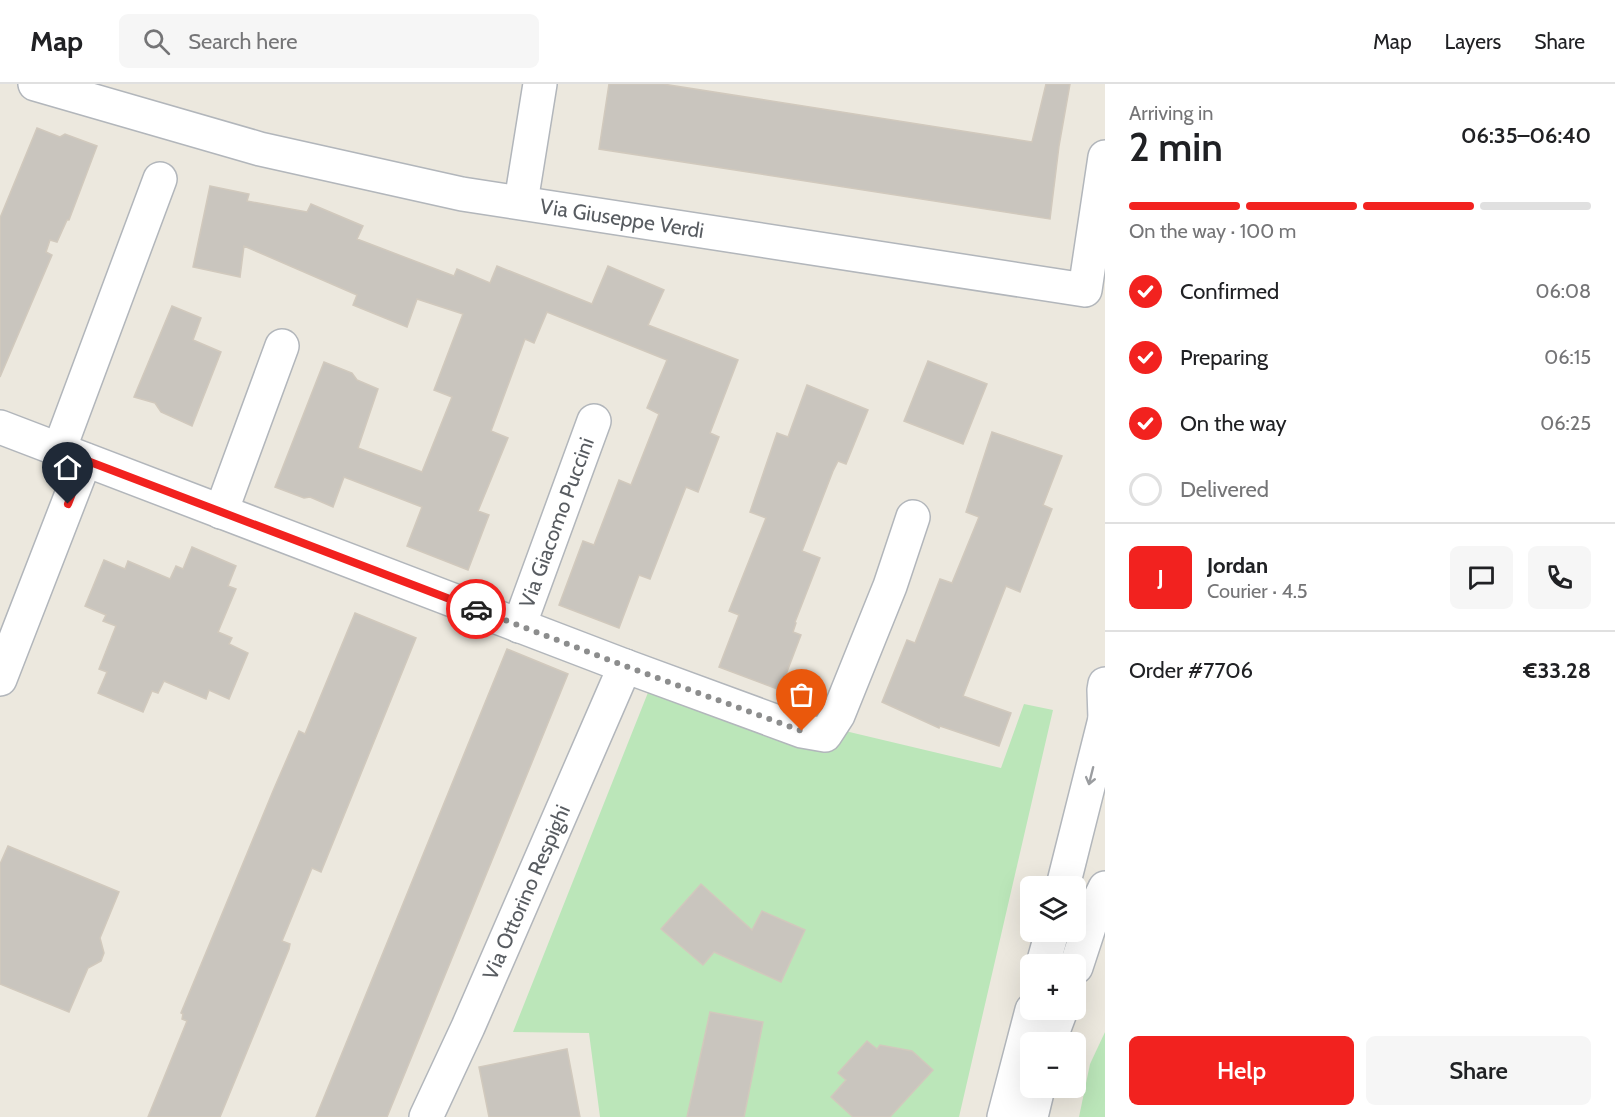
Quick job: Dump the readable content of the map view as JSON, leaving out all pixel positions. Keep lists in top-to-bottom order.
{
  "streets": {
    "street": ["Via Giuseppe Verdi", "Via Giacomo Puccini", "Via Ottorino Respighi"]
  },
  "crossings": [
    ["Via Giacomo Puccini", "Via Ottorino Respighi"]
  ],
  "page": {
    "header": "Map",
    "search": "Search here",
    "nav": ["Map", "Layers", "Share"],
    "heading": ["2 min", "Arriving in", "06:35–06:40"],
    "panel": [
      "Jordan",
      "Courier · 4.5",
      "Order #7706",
      "€33.28"
    ],
    "bar": "On the way · 100 m",
    "list": [
      ["Confirmed", "06:08"],
      ["Preparing", "06:15"],
      ["On the way", "06:25"],
      "Delivered"
    ],
    "round": "J",
    "map_buttons": ["+", "−"],
    "buttons": ["Help", "Share"]
  }
}
